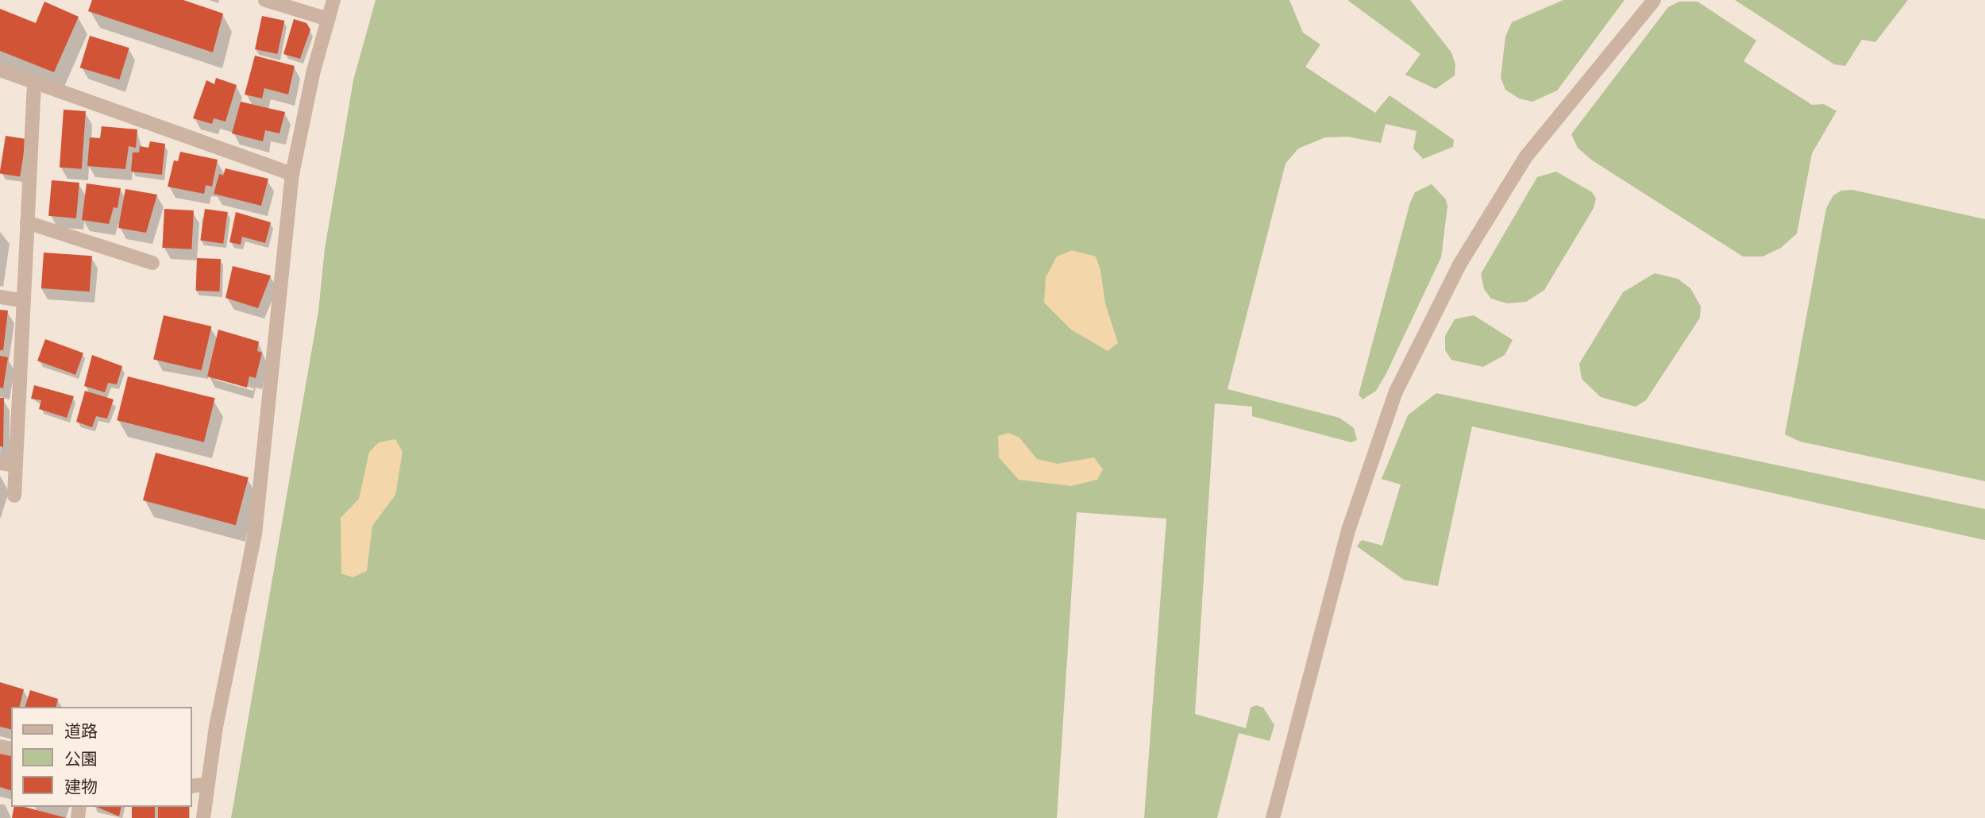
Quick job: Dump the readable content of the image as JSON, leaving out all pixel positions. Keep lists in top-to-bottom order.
{
  "legend": ["道路", "公園", "建物"]
}
